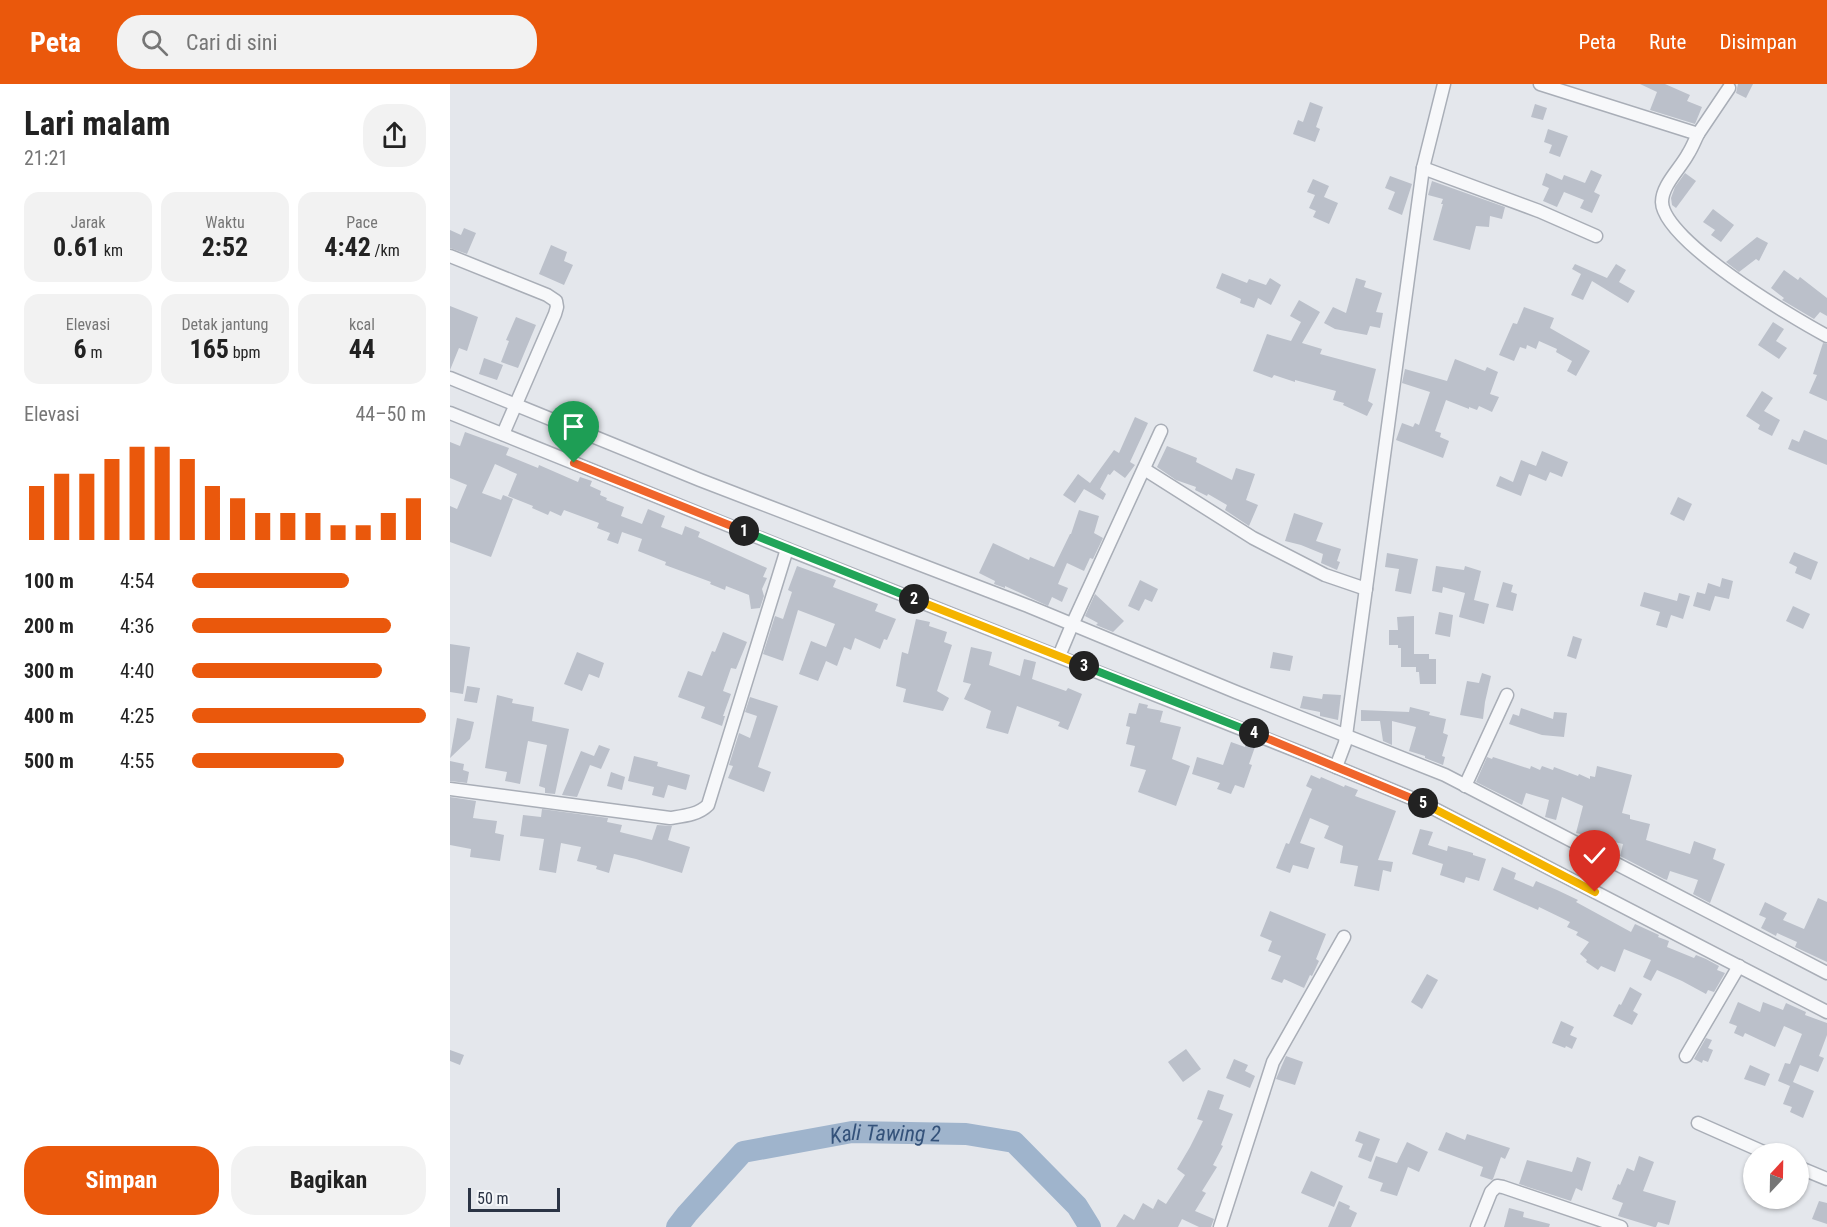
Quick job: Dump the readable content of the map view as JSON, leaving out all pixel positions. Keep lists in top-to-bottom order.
{
  "water": ["Kali Tawing 2"],
  "scale_bar": "50 m",
  "north": "top",
  "page": {
    "header": "Peta",
    "search": "Cari di sini",
    "nav": ["Peta", "Rute", "Disimpan"],
    "heading": ["Lari malam", "21:21"],
    "stats": [
      ["Jarak", "0.61 km"],
      ["Waktu", "2:52"],
      ["Pace", "4:42 /km"],
      ["Elevasi", "6 m"],
      ["Detak jantung", "165 bpm"],
      ["kcal", "44"]
    ],
    "chart": ["Elevasi", "44–50 m"],
    "pins": [
      "1",
      "2",
      "3",
      "4",
      "5"
    ],
    "list": [
      {
        "name": "100 m",
        "note": "4:54"
      },
      {
        "name": "200 m",
        "note": "4:36"
      },
      {
        "name": "300 m",
        "note": "4:40"
      },
      {
        "name": "400 m",
        "note": "4:25"
      },
      {
        "name": "500 m",
        "note": "4:55"
      }
    ],
    "buttons": ["Simpan", "Bagikan"],
    "scale": "50 m"
  }
}
